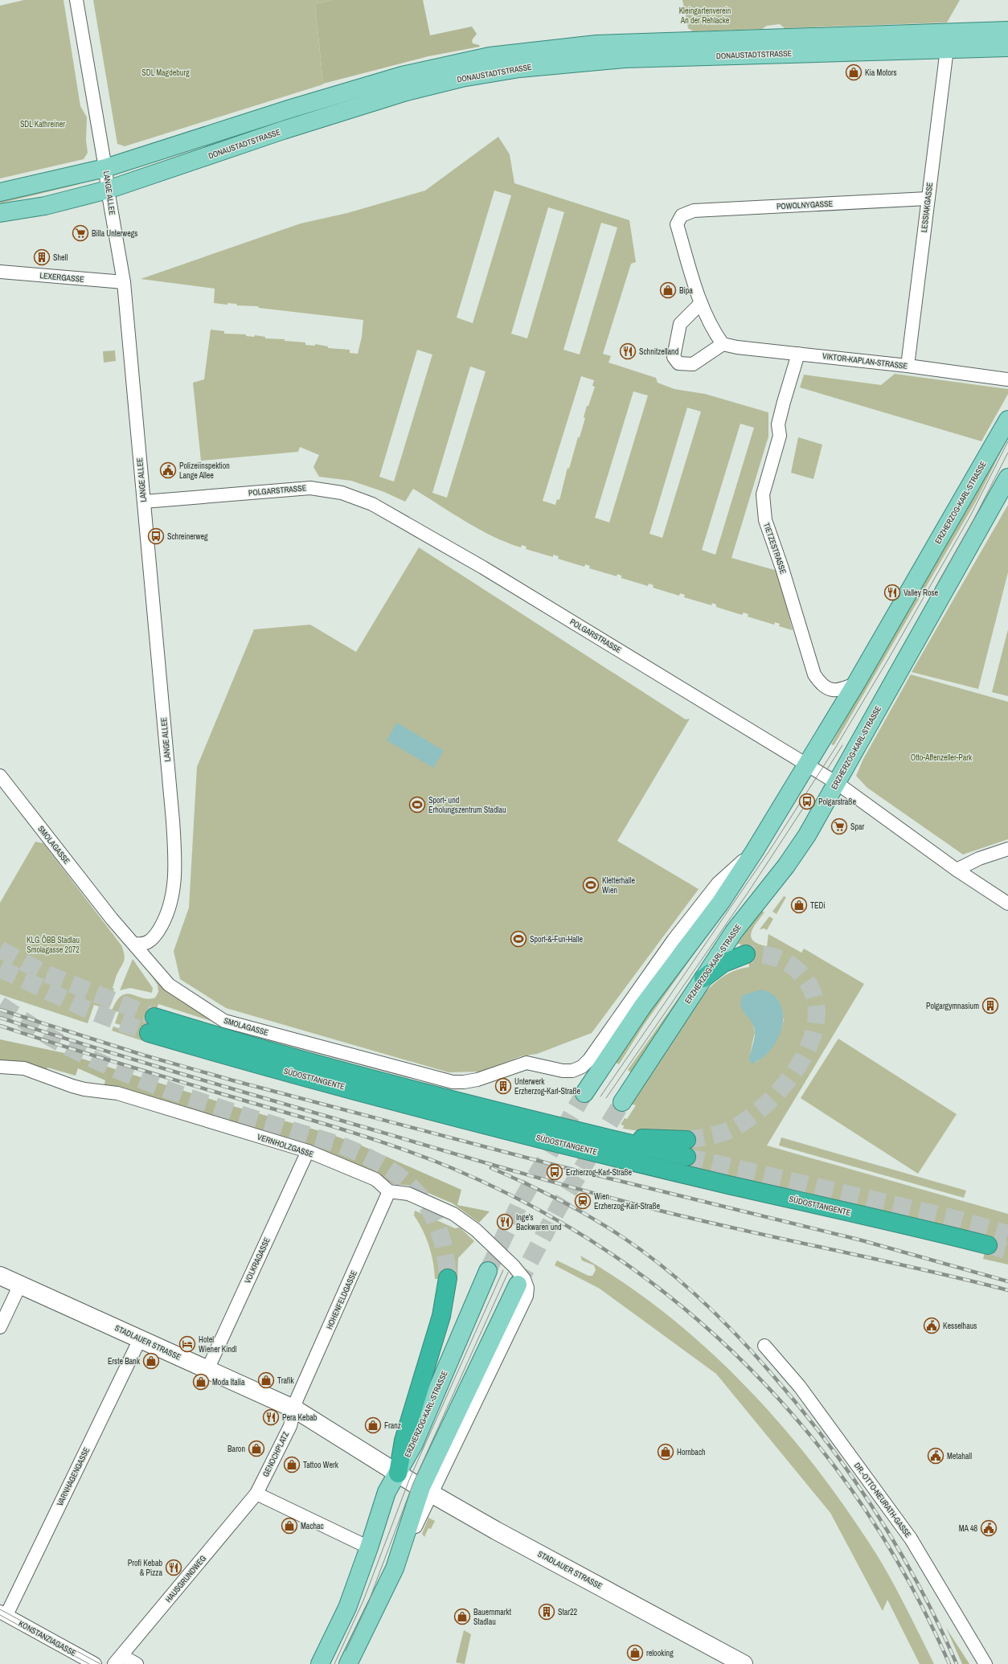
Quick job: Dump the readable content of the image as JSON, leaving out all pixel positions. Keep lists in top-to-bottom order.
{
  "streets": {
    "highway": ["SÜDOSTTANGENTE"],
    "main road": ["DONAUSTADTSTRASSE", "ERZHERZOG-KARL-STRASSE"],
    "street": [
      "LANGE ALLEE",
      "POWOLNYGASSE",
      "LESSIAKGASSE",
      "LEXERGASSE",
      "VIKTOR-KAPLAN-STRASSE",
      "POLGARSTRASSE",
      "TIETZESTRASSE",
      "SMOLAGASSE",
      "VERNHOLZGASSE",
      "VOLKRAGASSE",
      "HOHENFELDGASSE",
      "STADLAUER STRASSE",
      "GENOCHPLATZ",
      "VARNHAGENGASSE",
      "DR.-OTTO-NEURATH-GASSE",
      "HAUSGRUNDWEG",
      "KONSTANZIAGASSE"
    ]
  },
  "crossings": [
    ["DONAUSTADTSTRASSE", "LANGE ALLEE"],
    ["DONAUSTADTSTRASSE", "LESSIAKGASSE"],
    ["LANGE ALLEE", "LEXERGASSE"],
    ["LANGE ALLEE", "POLGARSTRASSE"],
    ["LANGE ALLEE", "SMOLAGASSE"],
    ["POWOLNYGASSE", "LESSIAKGASSE"],
    ["LESSIAKGASSE", "VIKTOR-KAPLAN-STRASSE"],
    ["VIKTOR-KAPLAN-STRASSE", "TIETZESTRASSE"],
    ["POLGARSTRASSE", "ERZHERZOG-KARL-STRASSE"],
    ["ERZHERZOG-KARL-STRASSE", "TIETZESTRASSE"],
    ["ERZHERZOG-KARL-STRASSE", "SMOLAGASSE"],
    ["ERZHERZOG-KARL-STRASSE", "STADLAUER STRASSE"],
    ["VERNHOLZGASSE", "VOLKRAGASSE"],
    ["VERNHOLZGASSE", "HOHENFELDGASSE"],
    ["VOLKRAGASSE", "STADLAUER STRASSE"],
    ["HOHENFELDGASSE", "STADLAUER STRASSE"],
    ["HOHENFELDGASSE", "GENOCHPLATZ"],
    ["STADLAUER STRASSE", "GENOCHPLATZ"],
    ["STADLAUER STRASSE", "VARNHAGENGASSE"],
    ["GENOCHPLATZ", "HAUSGRUNDWEG"],
    ["VARNHAGENGASSE", "KONSTANZIAGASSE"]
  ],
  "parks": [
    "Kleingartenverein An der Rehlacke",
    "SDL Magdeburg",
    "SDL Kathreiner",
    "Otto-Affenzeller-Park",
    "KLG ÖBB Stadlau Smolagasse 2072"
  ],
  "places": {
    "shop": [
      "Kia Motors",
      "Bipa",
      "TEDi",
      "Erste Bank",
      "Trafik",
      "Moda Italia",
      "Franz",
      "Baron",
      "Hornbach",
      "Tattoo Werk",
      "Machac",
      "Bauernmarkt Stadlau",
      "relooking"
    ],
    "supermarket": ["Billa Unterwegs", "Spar"],
    "building": [
      "Shell",
      "Polgargymnasium",
      "Unterwerk Erzherzog-Karl-Straße",
      "Star22"
    ],
    "restaurant": [
      "Schnitzelland",
      "Valley Rose",
      "Inge's Backwaren und",
      "Pera Kebab",
      "Profi Kebab & Pizza"
    ],
    "public building": [
      "Polizeiinspektion Lange Allee",
      "Kesselhaus",
      "Metahall",
      "MA 48"
    ],
    "bus stop": ["Schreinerweg", "Polgarstraße", "Erzherzog-Karl-Straße"],
    "sports": ["Sport- und Erholungszentrum Stadlau", "Kletterhalle Wien", "Sport-&-Fun-Halle"],
    "station": ["Wien Erzherzog-Karl-Straße"],
    "hotel": ["Hotel Wiener Kindl"]
  }
}
